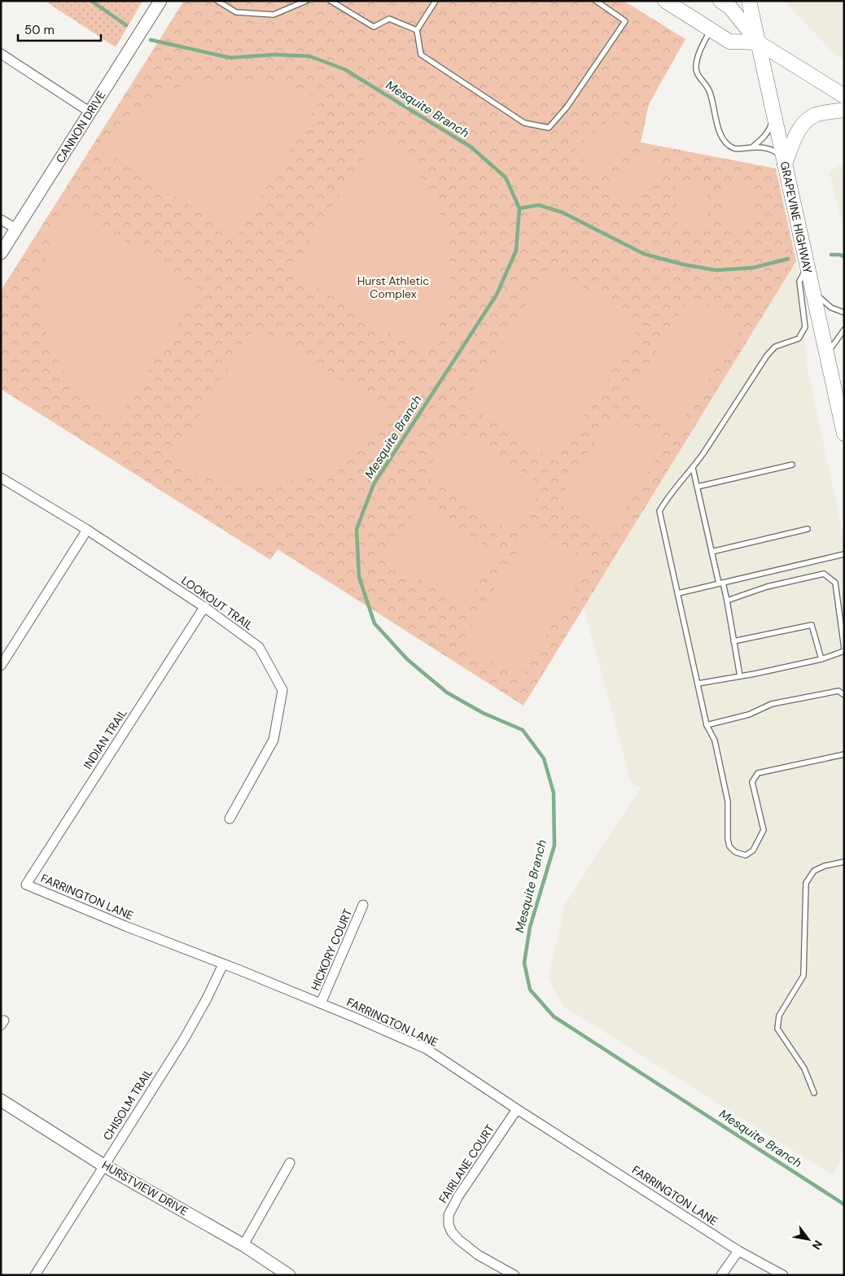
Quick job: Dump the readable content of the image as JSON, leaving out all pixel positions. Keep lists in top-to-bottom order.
{
  "streets": {
    "main road": ["GRAPEVINE HIGHWAY"],
    "street": [
      "CANNON DRIVE",
      "LOOKOUT TRAIL",
      "INDIAN TRAIL",
      "FARRINGTON LANE",
      "HICKORY COURT",
      "CHISOLM TRAIL",
      "FAIRLANE COURT",
      "HURSTVIEW DRIVE"
    ]
  },
  "crossings": [
    ["LOOKOUT TRAIL", "INDIAN TRAIL"],
    ["INDIAN TRAIL", "FARRINGTON LANE"],
    ["FARRINGTON LANE", "HICKORY COURT"],
    ["FARRINGTON LANE", "CHISOLM TRAIL"],
    ["FARRINGTON LANE", "FAIRLANE COURT"],
    ["CHISOLM TRAIL", "HURSTVIEW DRIVE"]
  ],
  "water": ["Mesquite Branch"],
  "parks": ["Hurst Athletic Complex"],
  "scale_bar": "50 m",
  "north": "bottom right"
}
